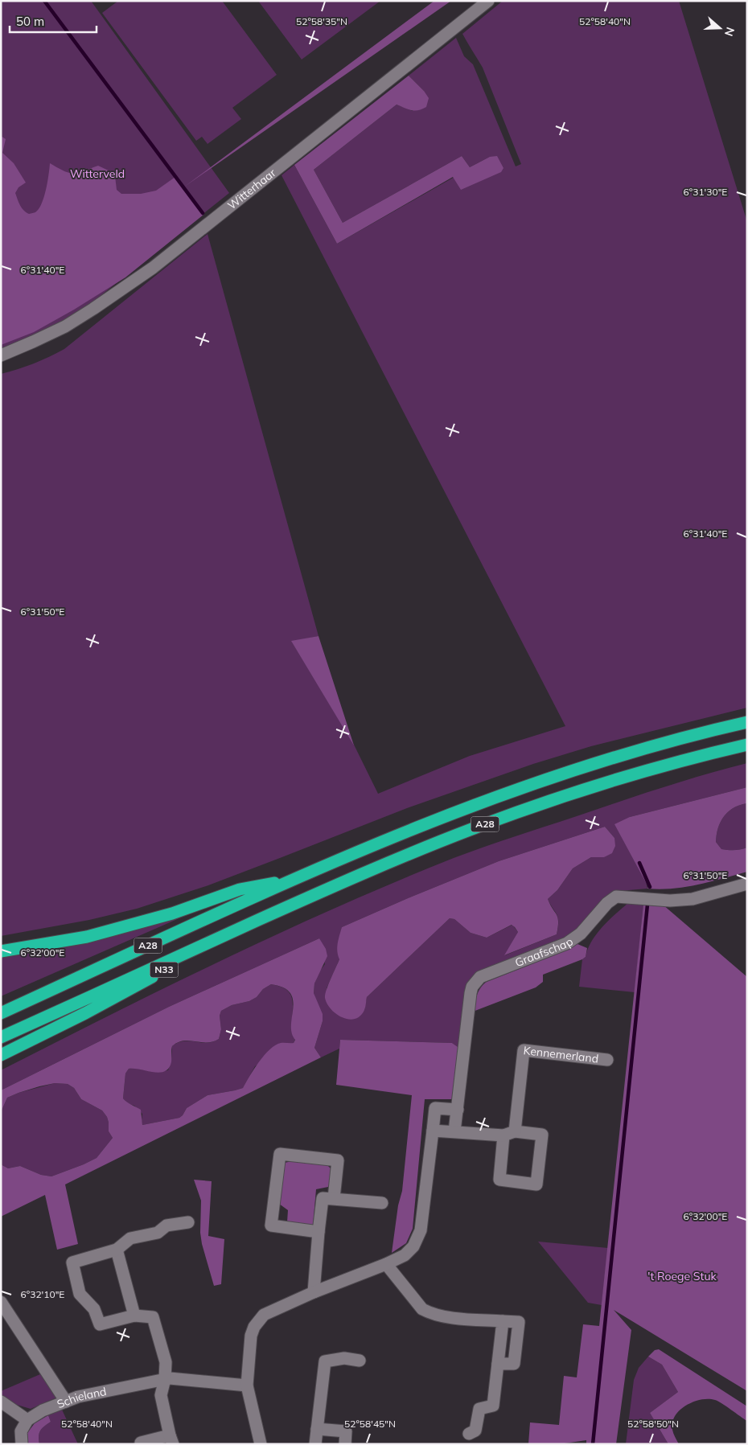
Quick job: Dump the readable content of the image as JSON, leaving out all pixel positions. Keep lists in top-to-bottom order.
{
  "streets": {
    "highway": ["A28", "N33"],
    "street": [
      "Witterhaar",
      "Graafschap",
      "Kennemerland",
      "Schieland"
    ]
  },
  "crossings": [
    ["A28", "N33"],
    ["Graafschap", "Kennemerland"]
  ],
  "parks": ["Witterveld", "'t Roege Stuk"],
  "scale_bar": "50 m",
  "north": "right",
  "coordinates": [
    "52°58'35\"N",
    "52°58'40\"N",
    "6°31'30\"E",
    "6°31'40\"E",
    "6°31'50\"E",
    "6°32'00\"E",
    "6°32'10\"E",
    "52°58'45\"N",
    "52°58'50\"N"
  ]
}
